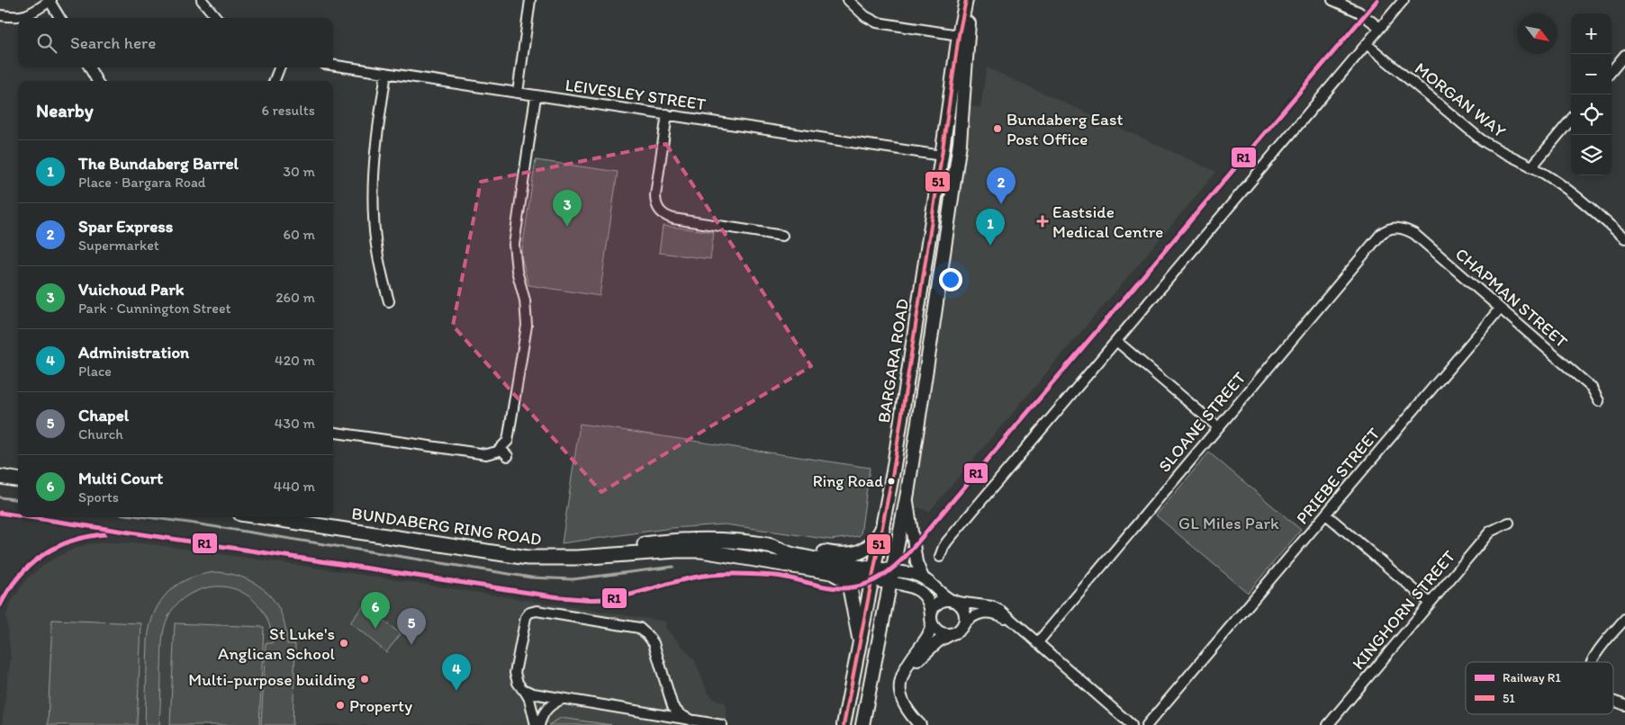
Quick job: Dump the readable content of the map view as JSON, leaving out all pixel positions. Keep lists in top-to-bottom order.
{
  "streets": {
    "main road": ["BARGARA ROAD", "BUNDABERG RING ROAD"],
    "street": [
      "LEIVESLEY STREET",
      "MORGAN WAY",
      "CHAPMAN STREET",
      "SLOANE STREET",
      "PRIEBE STREET",
      "KINGHORN STREET"
    ]
  },
  "crossings": [
    ["LEIVESLEY STREET", "BARGARA ROAD"],
    ["CHAPMAN STREET", "SLOANE STREET"],
    ["CHAPMAN STREET", "PRIEBE STREET"],
    ["BARGARA ROAD", "BUNDABERG RING ROAD"]
  ],
  "parks": ["GL Miles Park"],
  "places": {
    "other": [
      "Bundaberg East Post Office",
      "Ring Road",
      "St Luke's Anglican School",
      "Multi-purpose building",
      "Property"
    ],
    "health": ["Eastside Medical Centre"]
  },
  "lines": ["rail line R1", "transit line 51"],
  "legend": ["Railway R1", "51"],
  "north": "bottom right",
  "page": {
    "map_buttons": ["+", "−"],
    "search": "Search here",
    "heading": ["Nearby", "6 results"],
    "list": [
      {
        "mark": "1",
        "name": "The Bundaberg Barrel",
        "note": "Place · Bargara Road",
        "value": "30 m"
      },
      {
        "mark": "2",
        "name": "Spar Express",
        "note": "Supermarket",
        "value": "60 m"
      },
      {
        "mark": "3",
        "name": "Vuichoud Park",
        "note": "Park · Cunnington Street",
        "value": "260 m"
      },
      {
        "mark": "4",
        "name": "Administration",
        "note": "Place",
        "value": "420 m"
      },
      {
        "mark": "5",
        "name": "Chapel",
        "note": "Church",
        "value": "430 m"
      },
      {
        "mark": "6",
        "name": "Multi Court",
        "note": "Sports",
        "value": "440 m"
      }
    ],
    "pins": [
      "2",
      "3",
      "1",
      "6",
      "5",
      "4"
    ]
  }
}
